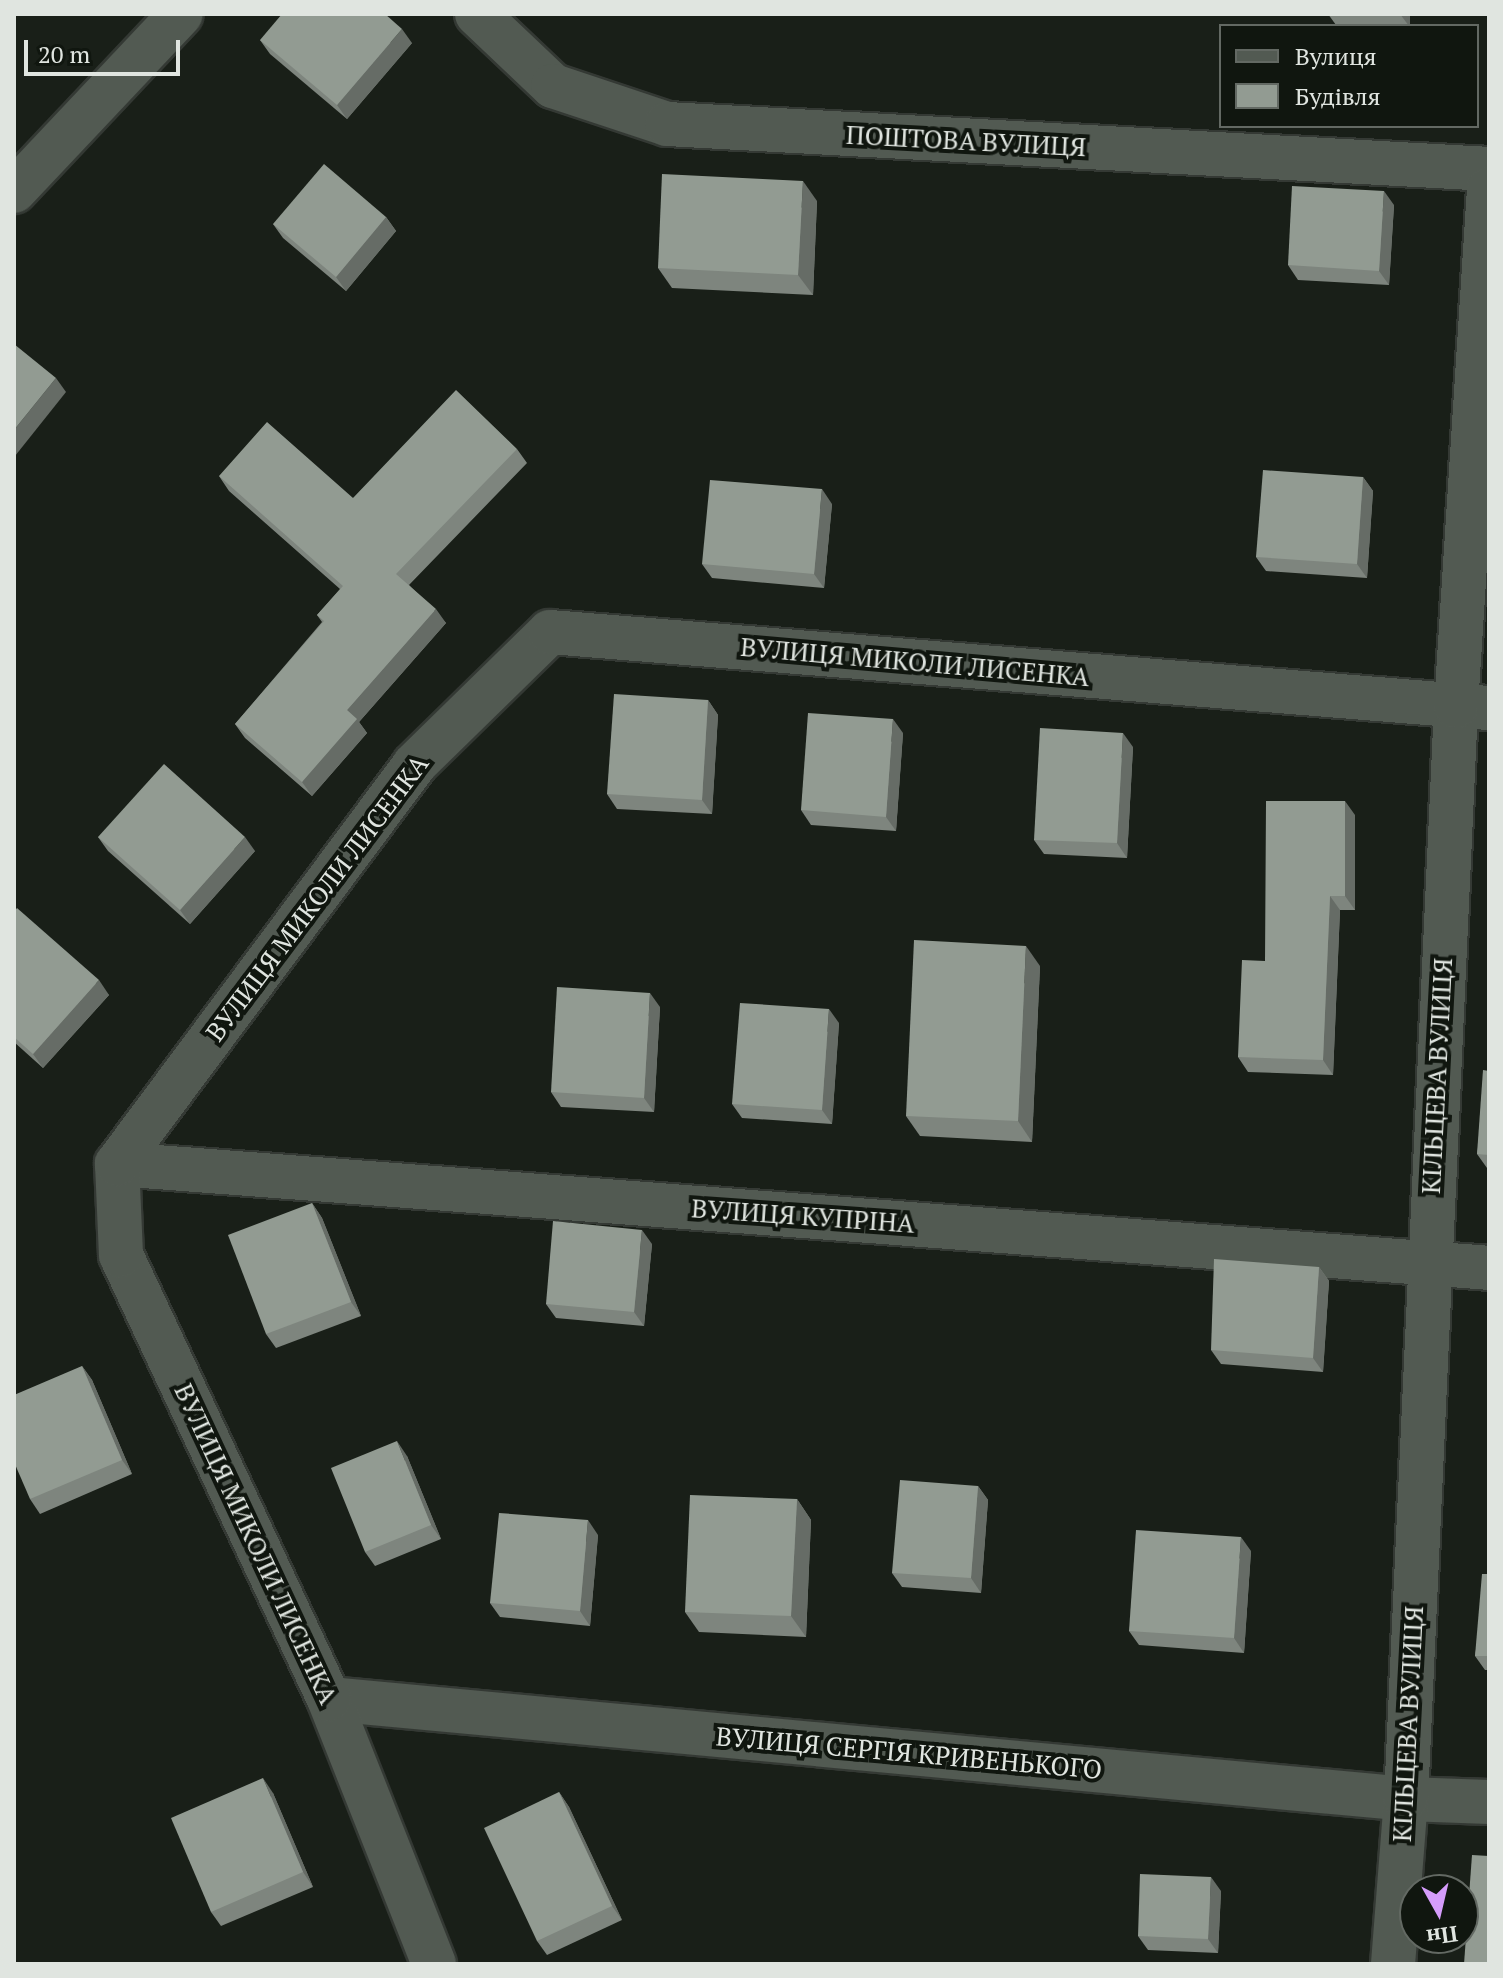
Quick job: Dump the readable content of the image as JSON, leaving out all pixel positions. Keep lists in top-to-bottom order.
{
  "streets": {
    "street": [
      "ПОШТОВА ВУЛИЦЯ",
      "ВУЛИЦЯ МИКОЛИ ЛИСЕНКА",
      "КІЛЬЦЕВА ВУЛИЦЯ",
      "ВУЛИЦЯ КУПРІНА",
      "ВУЛИЦЯ СЕРГІЯ КРИВЕНЬКОГО"
    ]
  },
  "crossings": [
    ["ВУЛИЦЯ МИКОЛИ ЛИСЕНКА", "КІЛЬЦЕВА ВУЛИЦЯ"],
    ["ВУЛИЦЯ МИКОЛИ ЛИСЕНКА", "ВУЛИЦЯ КУПРІНА"],
    ["ВУЛИЦЯ МИКОЛИ ЛИСЕНКА", "ВУЛИЦЯ СЕРГІЯ КРИВЕНЬКОГО"],
    ["КІЛЬЦЕВА ВУЛИЦЯ", "ВУЛИЦЯ КУПРІНА"],
    ["КІЛЬЦЕВА ВУЛИЦЯ", "ВУЛИЦЯ СЕРГІЯ КРИВЕНЬКОГО"]
  ],
  "legend": ["Вулиця", "Будівля"],
  "scale_bar": "20 m",
  "north": "bottom"
}
